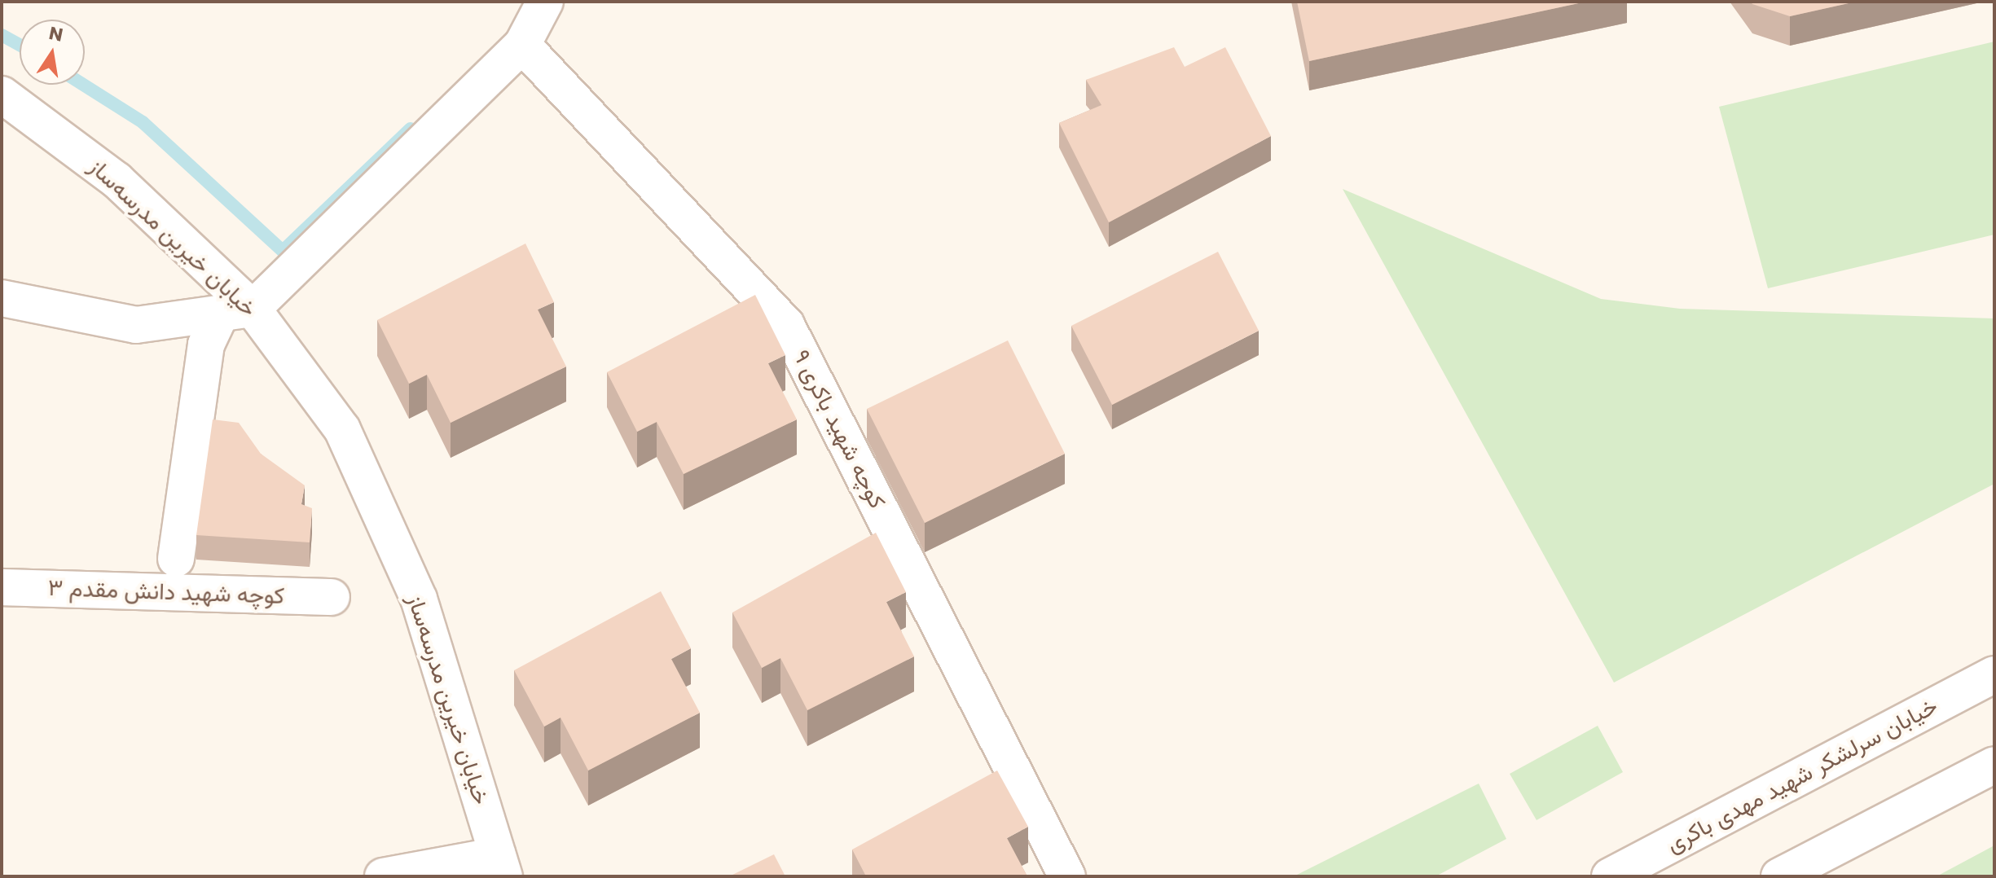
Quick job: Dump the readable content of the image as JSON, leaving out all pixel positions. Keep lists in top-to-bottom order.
{
  "streets": {
    "street": [
      "خیابان خیرین مدرسه‌ساز",
      "کوچه شهید باکری ۹",
      "کوچه شهید دانش مقدم ۳",
      "خیابان سرلشکر شهید مهدی باکری"
    ]
  },
  "north": "top"
}
